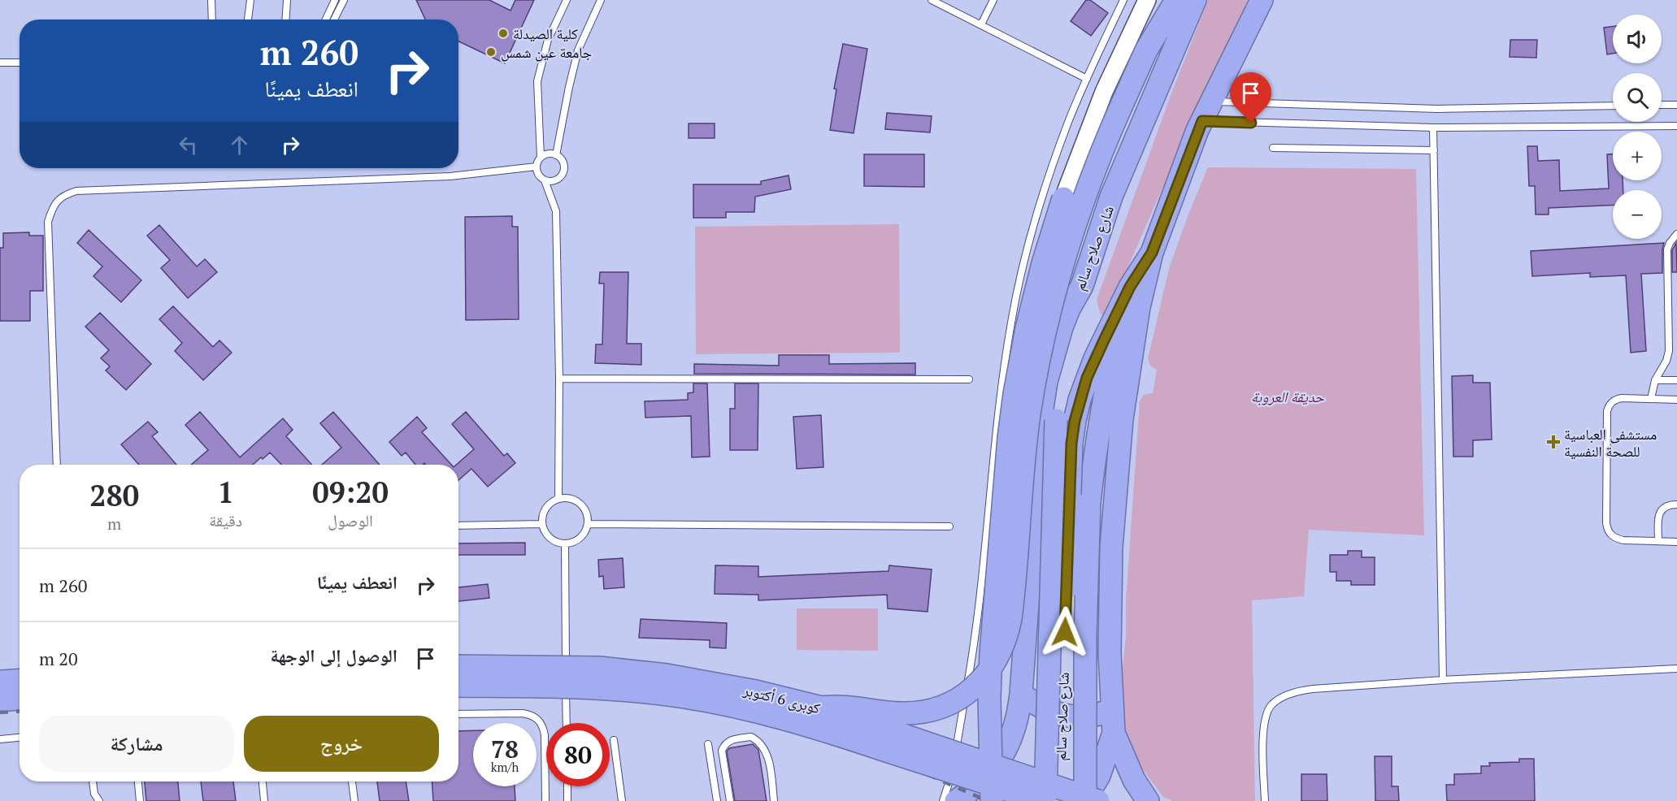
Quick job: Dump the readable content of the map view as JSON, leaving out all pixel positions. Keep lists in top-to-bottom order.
{
  "streets": {
    "highway": ["شارع صلاح سالم", "كوبرى 6 أكتوبر"]
  },
  "crossings": [
    ["شارع صلاح سالم", "كوبرى 6 أكتوبر"]
  ],
  "parks": ["حديقة العروبة"],
  "places": {
    "other": ["كلية الصيدلة", "جامعة عين شمس"],
    "health": ["مستشفى العباسية للصحة النفسية"]
  },
  "page": {
    "map_buttons": ["+", "−"],
    "turn": ["260 m", "انعطف يمينًا"],
    "eta": [
      "09:20",
      "الوصول",
      "1",
      "دقيقة",
      "280",
      "m"
    ],
    "list": [
      {
        "name": "انعطف يمينًا",
        "value": "260 m"
      },
      {
        "name": "الوصول إلى الوجهة",
        "value": "20 m"
      }
    ],
    "buttons": ["خروج", "مشاركة"],
    "speed": "78 km/h",
    "limit": "80"
  }
}
